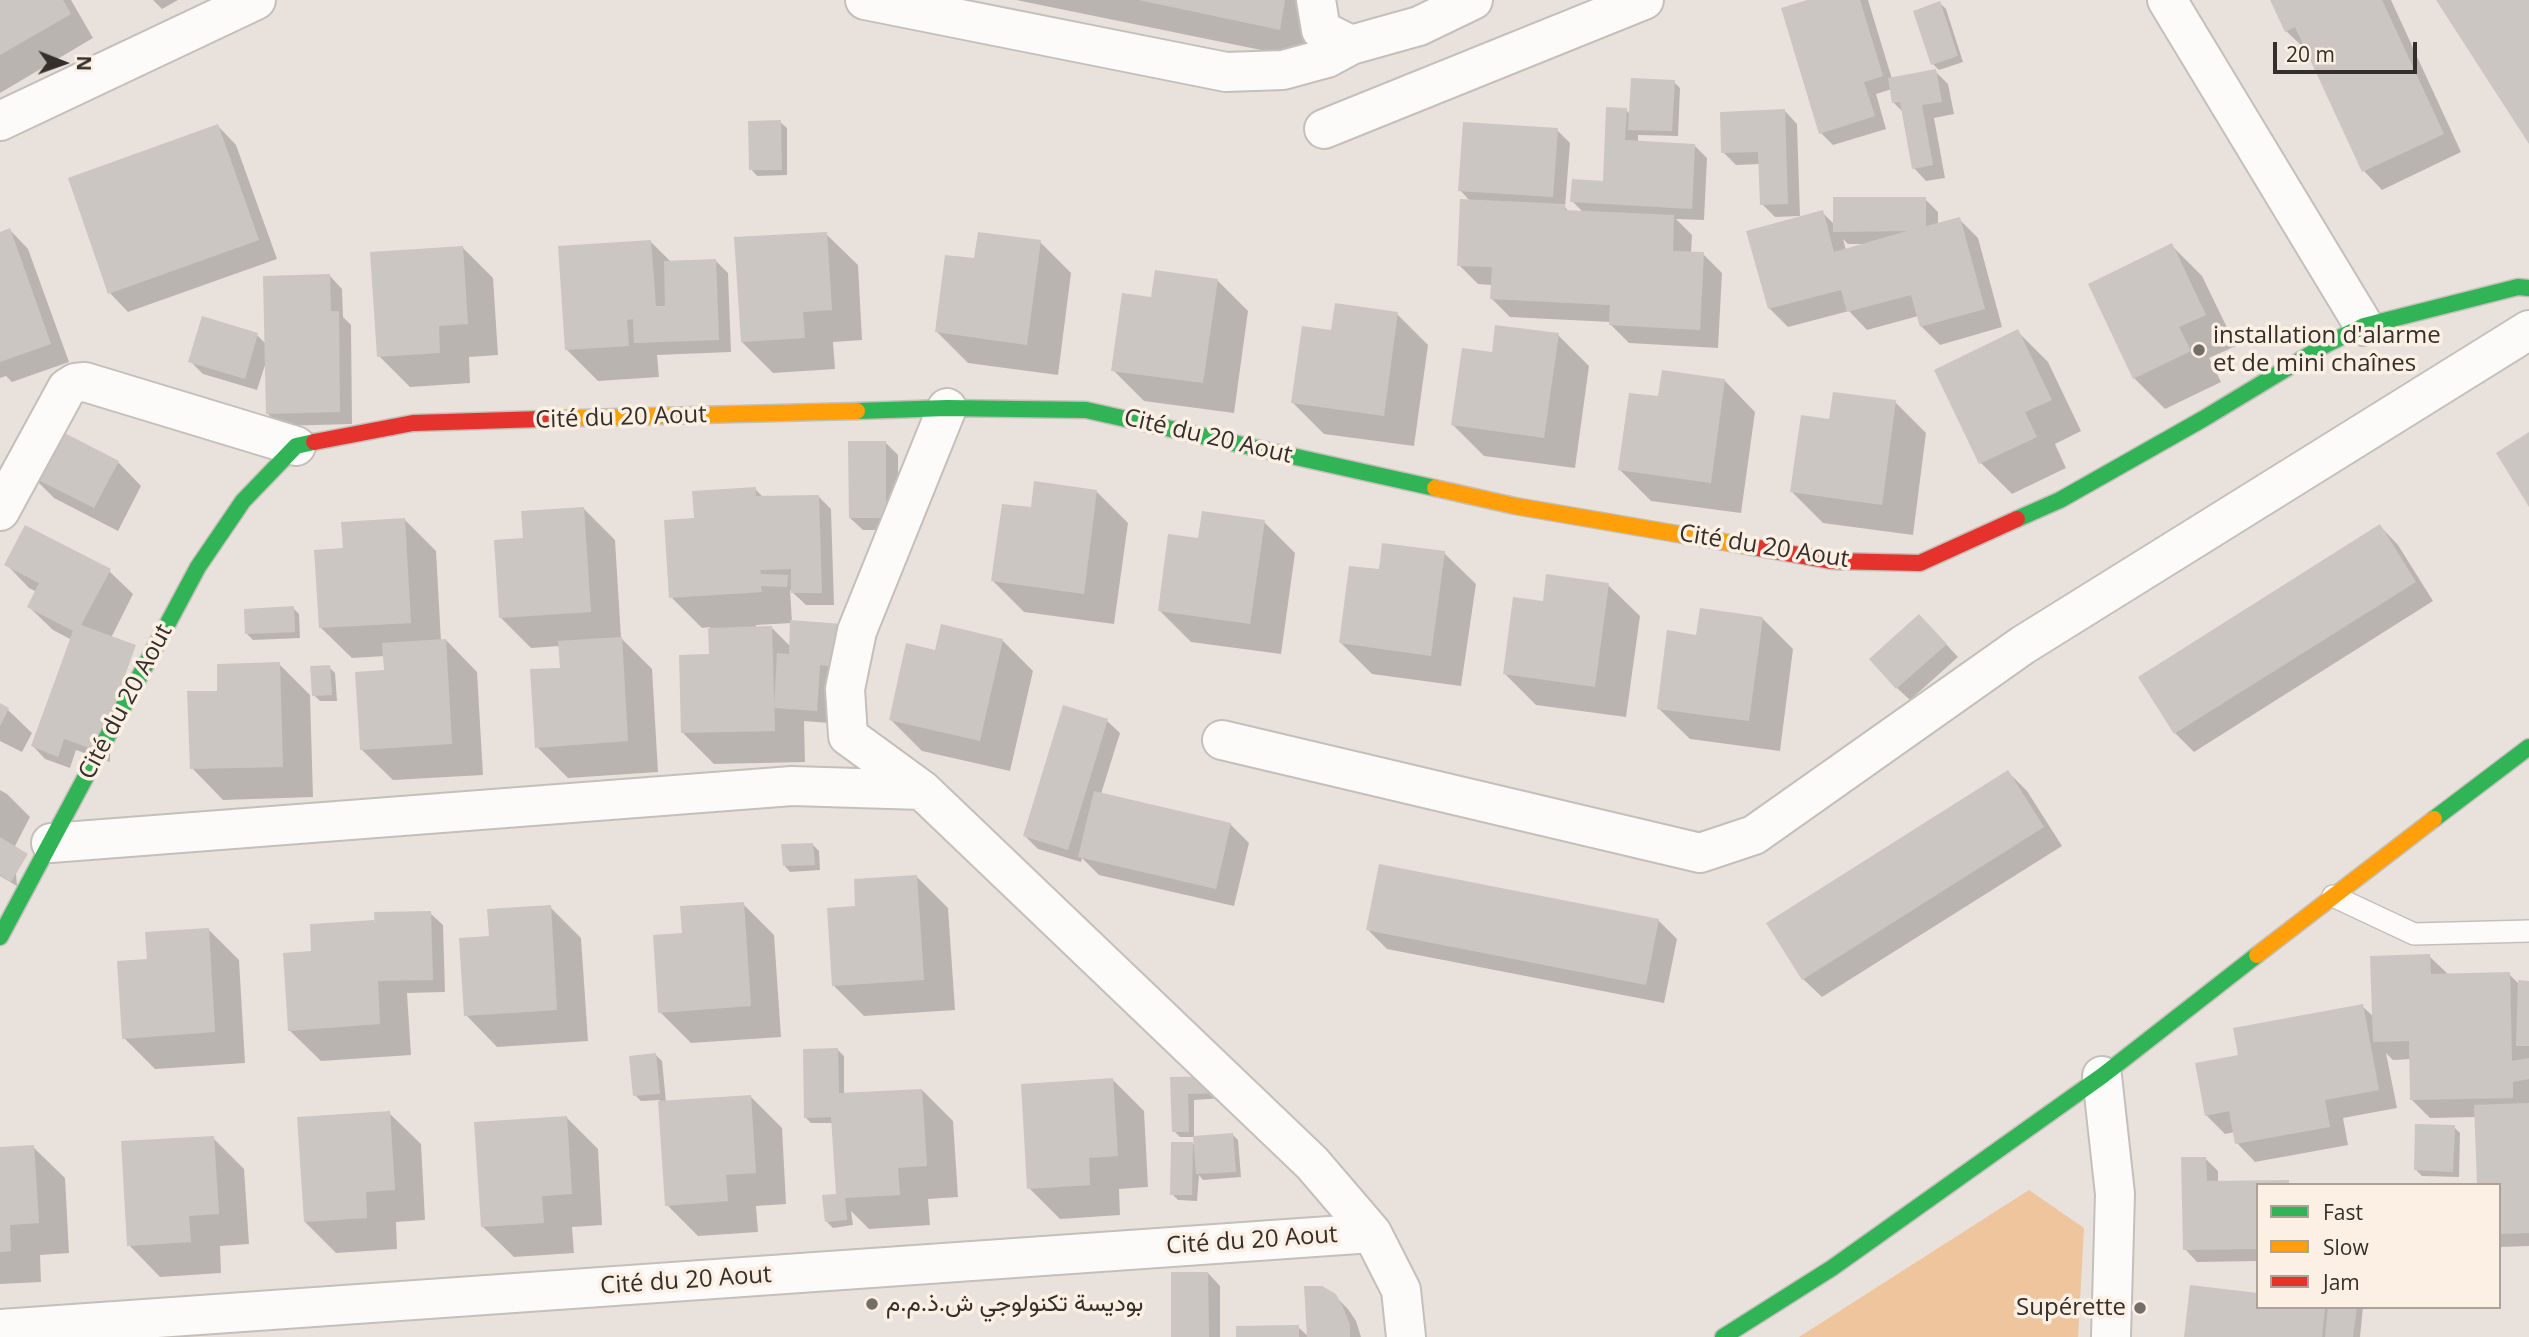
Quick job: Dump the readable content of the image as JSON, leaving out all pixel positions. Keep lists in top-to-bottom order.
{
  "streets": {
    "street": ["Cité du 20 Aout"]
  },
  "places": ["installation d'alarme et de mini chaînes", "بوديسة تكنولوجي ش.ذ.م.م", "Supérette"],
  "legend": ["Fast", "Slow", "Jam"],
  "scale_bar": "20 m",
  "north": "right"
}
